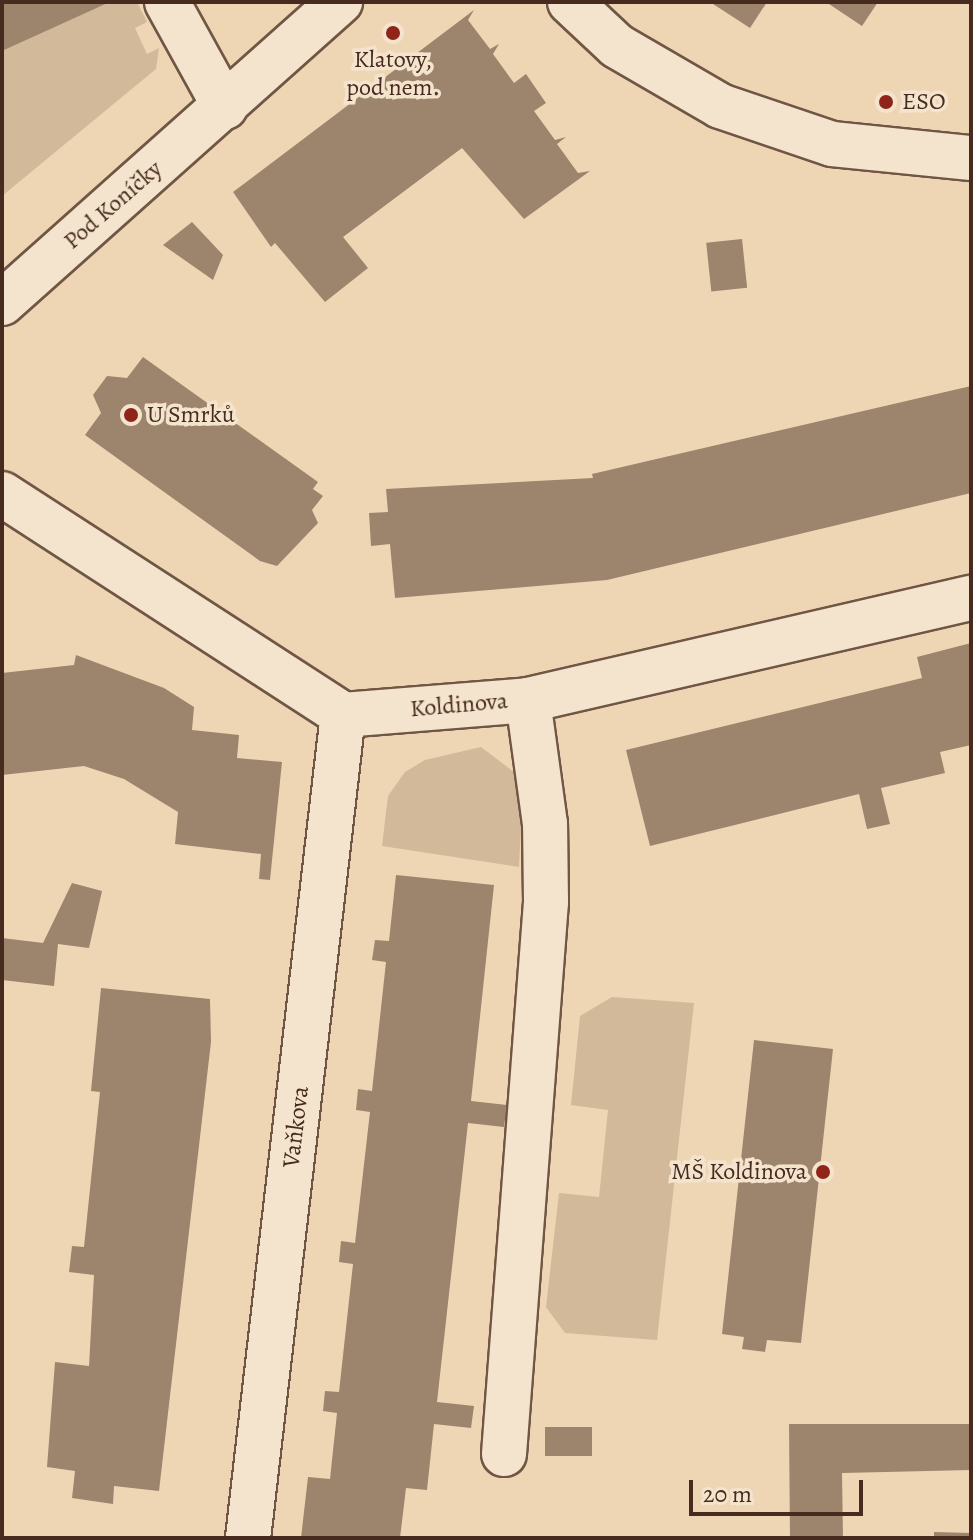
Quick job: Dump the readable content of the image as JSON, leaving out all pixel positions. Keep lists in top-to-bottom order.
{
  "streets": {
    "street": ["Pod Koníčky", "Koldinova", "Vaňkova"]
  },
  "crossings": [
    ["Koldinova", "Vaňkova"]
  ],
  "places": [
    "Klatovy, pod nem.",
    "ESO",
    "U Smrků",
    "MŠ Koldinova"
  ],
  "scale_bar": "20 m"
}
